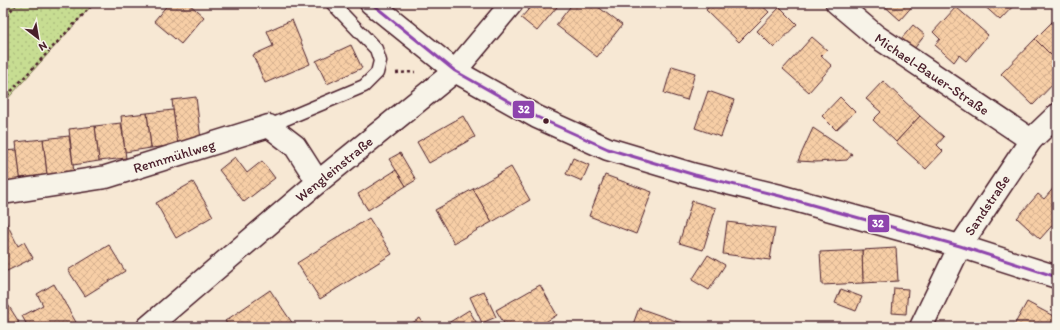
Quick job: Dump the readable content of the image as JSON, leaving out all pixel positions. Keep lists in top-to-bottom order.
{
  "streets": {
    "street": [
      "Michael-Bauer-Straße",
      "Rennmühlweg",
      "Wengleinstraße",
      "Sandstraße"
    ]
  },
  "crossings": [
    ["Michael-Bauer-Straße", "Sandstraße"]
  ],
  "lines": ["transit line 32"],
  "north": "bottom right"
}
